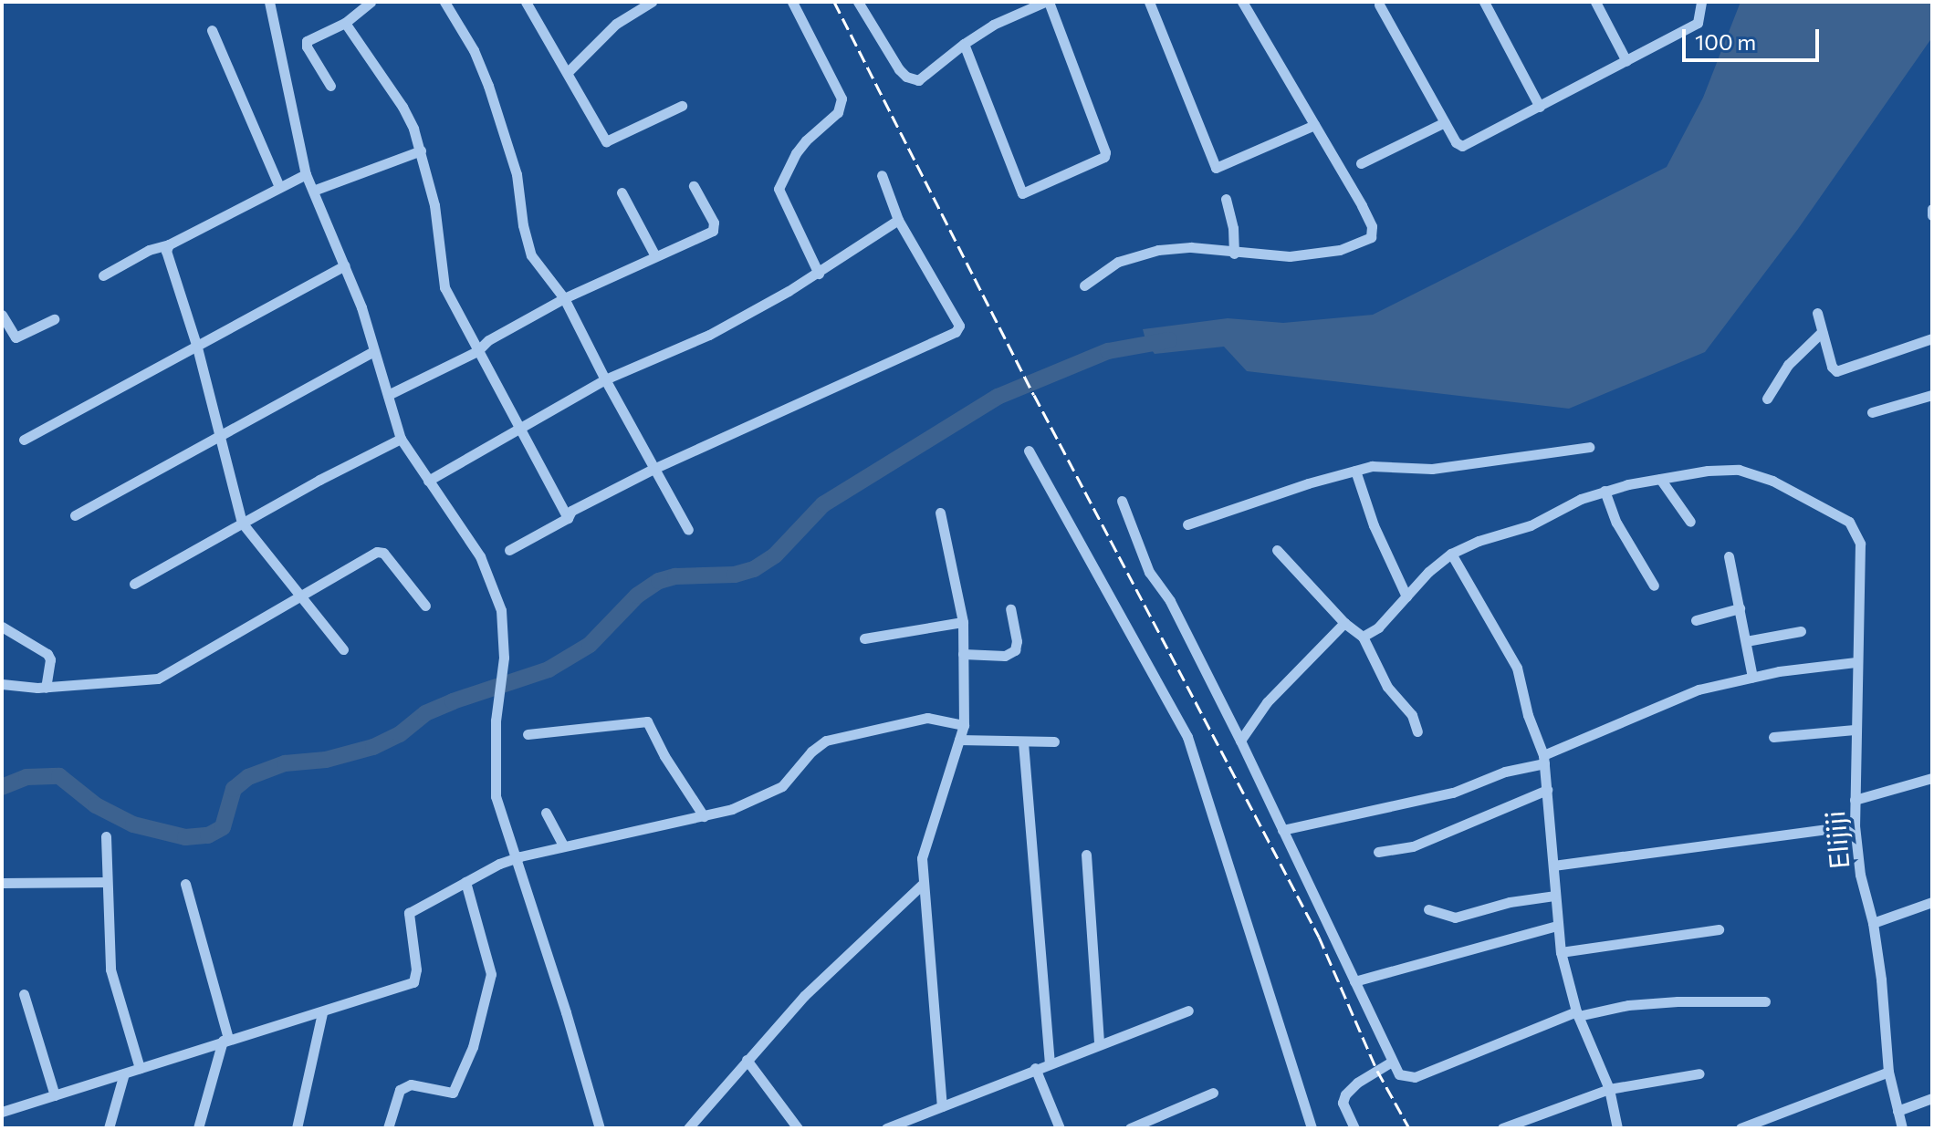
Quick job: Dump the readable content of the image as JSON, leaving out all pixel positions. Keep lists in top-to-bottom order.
{
  "streets": {
    "street": ["Elijiji"]
  },
  "scale_bar": "100 m"
}
